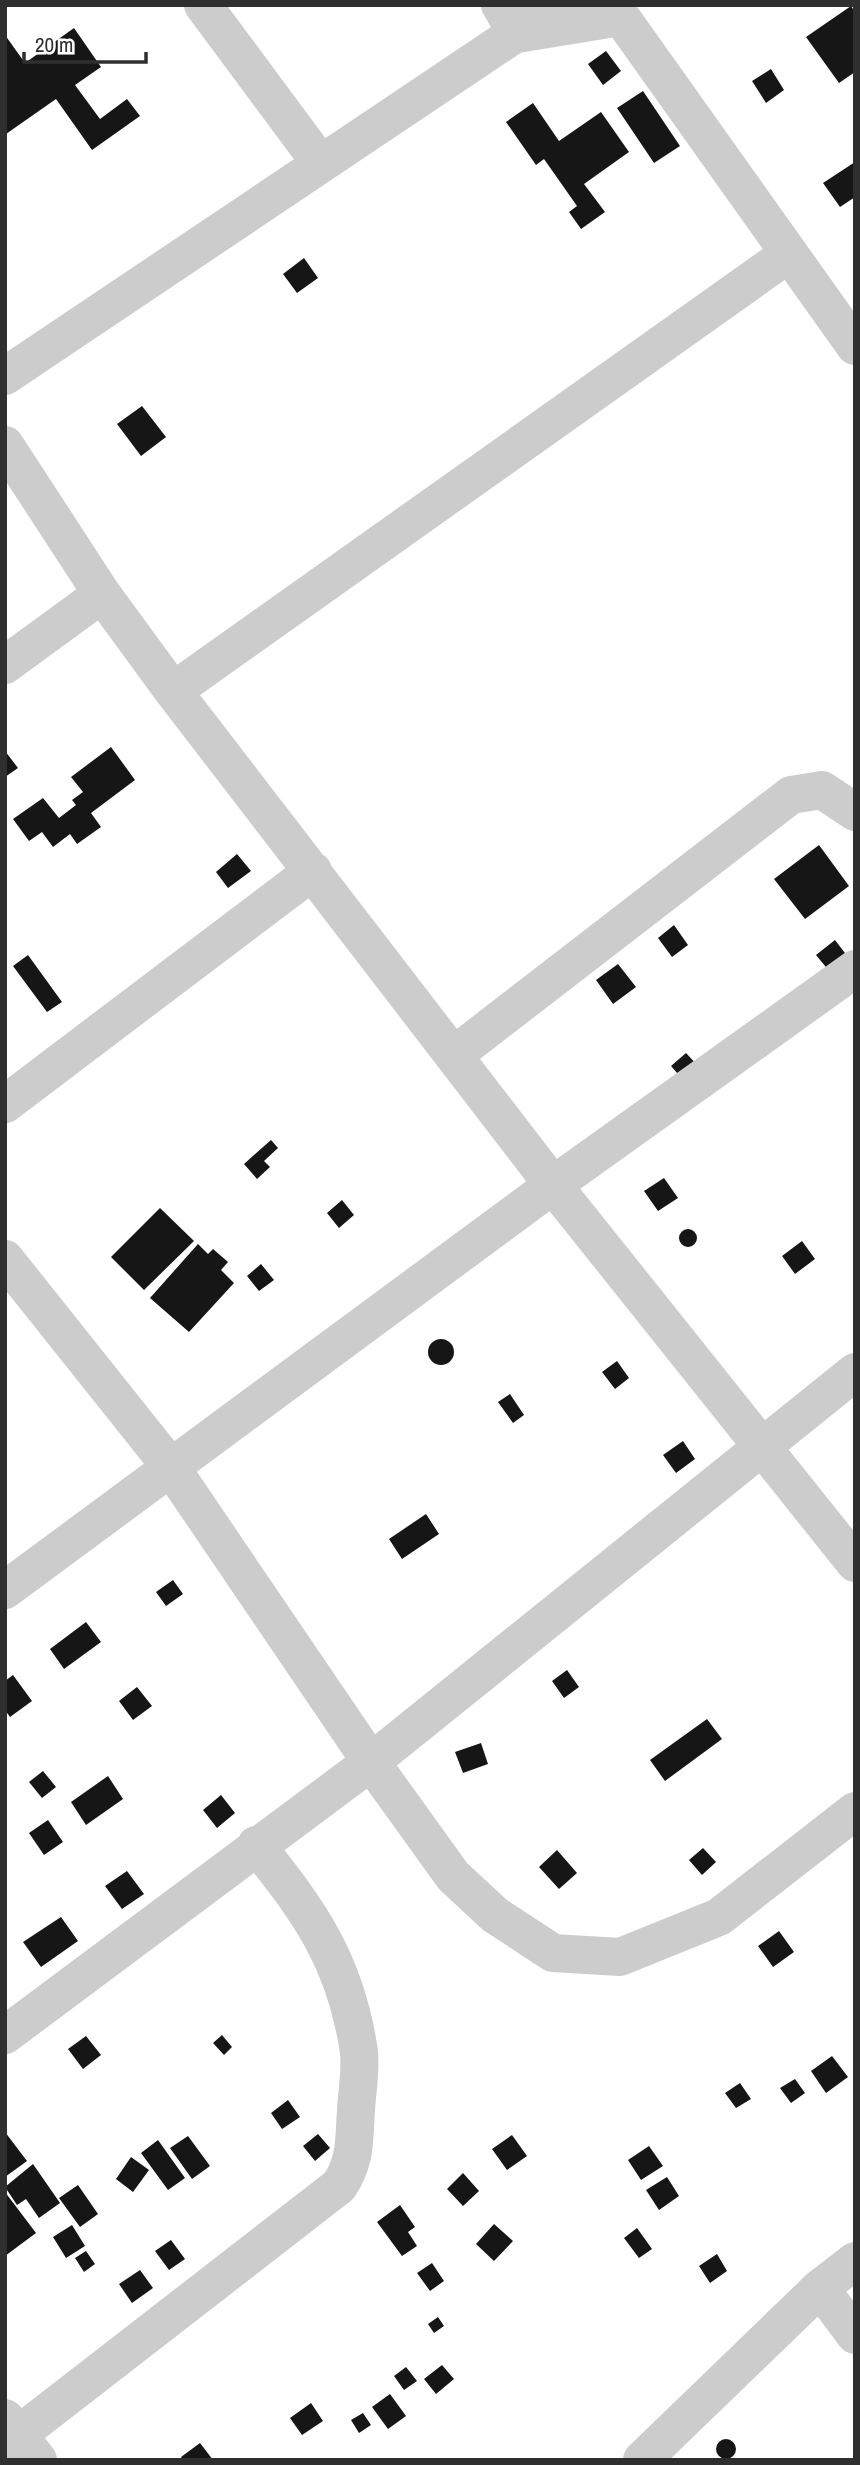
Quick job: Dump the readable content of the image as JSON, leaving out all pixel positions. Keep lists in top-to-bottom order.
{
  "scale_bar": "20 m"
}
